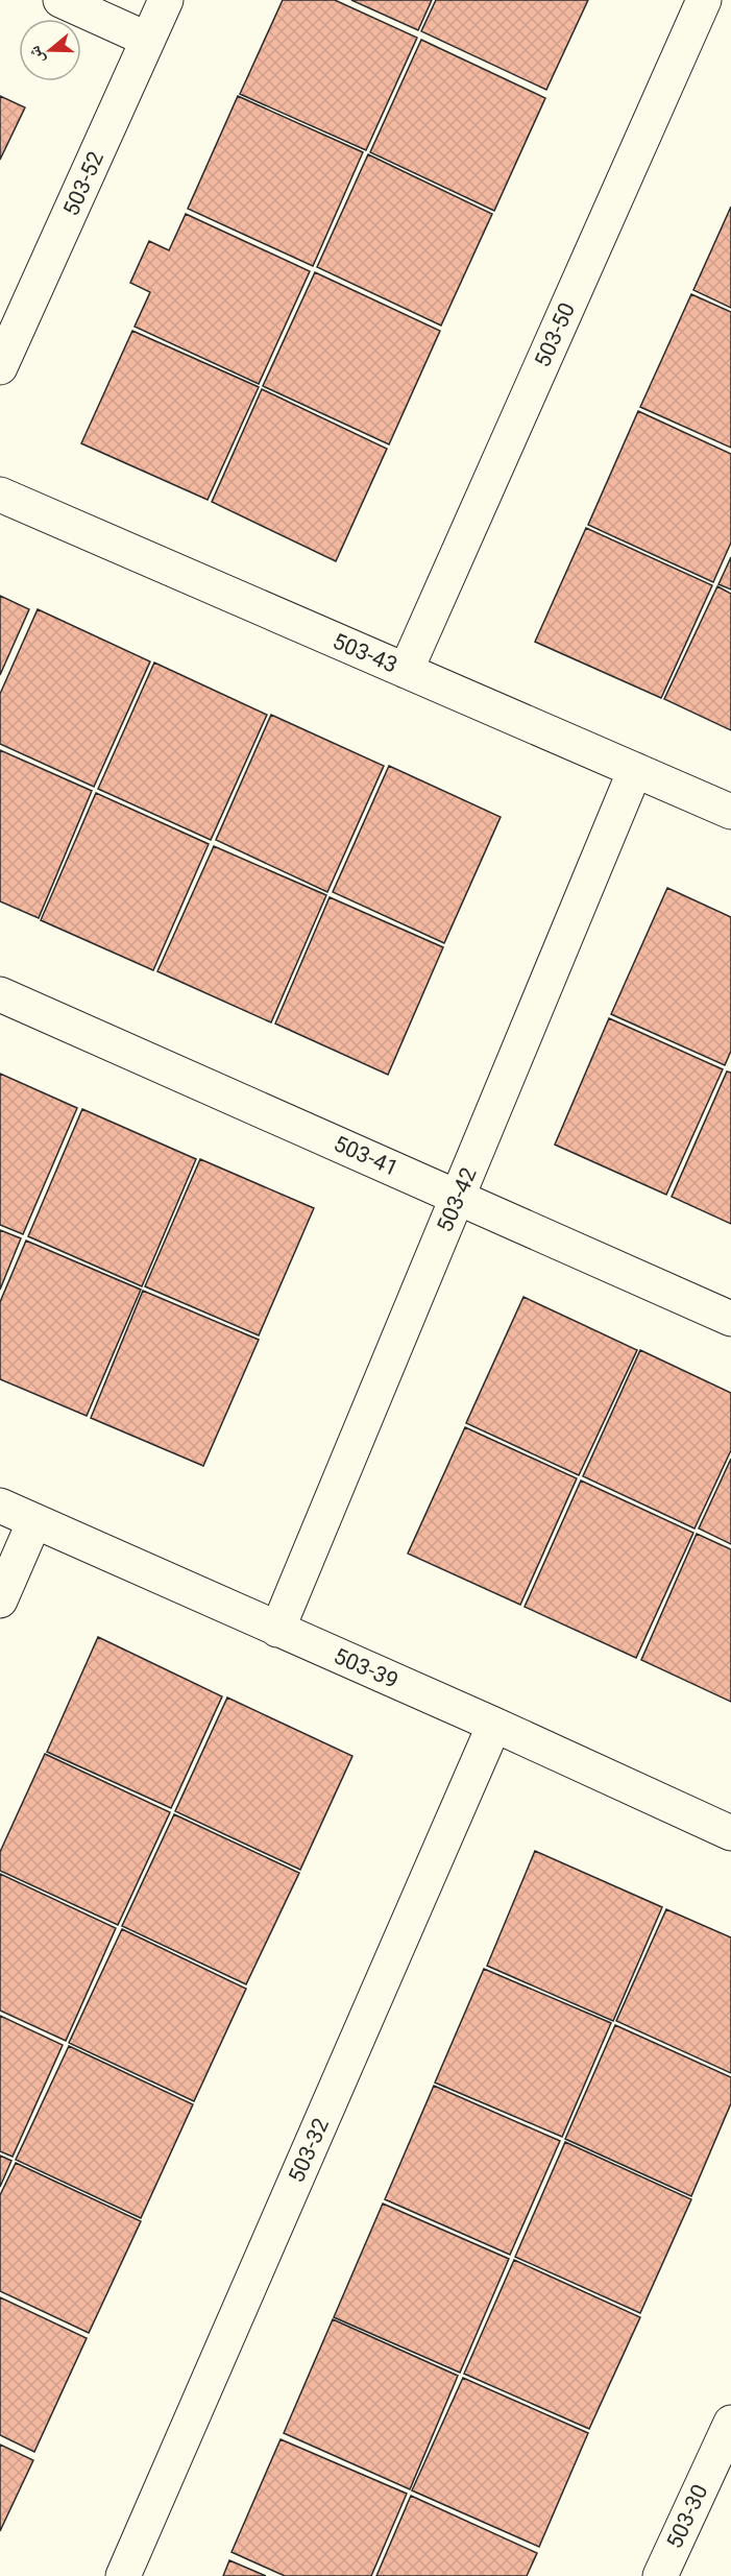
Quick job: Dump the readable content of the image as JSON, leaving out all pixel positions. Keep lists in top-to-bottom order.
{
  "streets": {
    "street": [
      "503-52",
      "503-50",
      "503-43",
      "503-41",
      "503-42",
      "503-39",
      "503-32",
      "503-30"
    ]
  },
  "crossings": [
    ["503-50", "503-43"],
    ["503-43", "503-42"],
    ["503-41", "503-42"],
    ["503-42", "503-39"],
    ["503-39", "503-32"]
  ],
  "north": "left"
}
